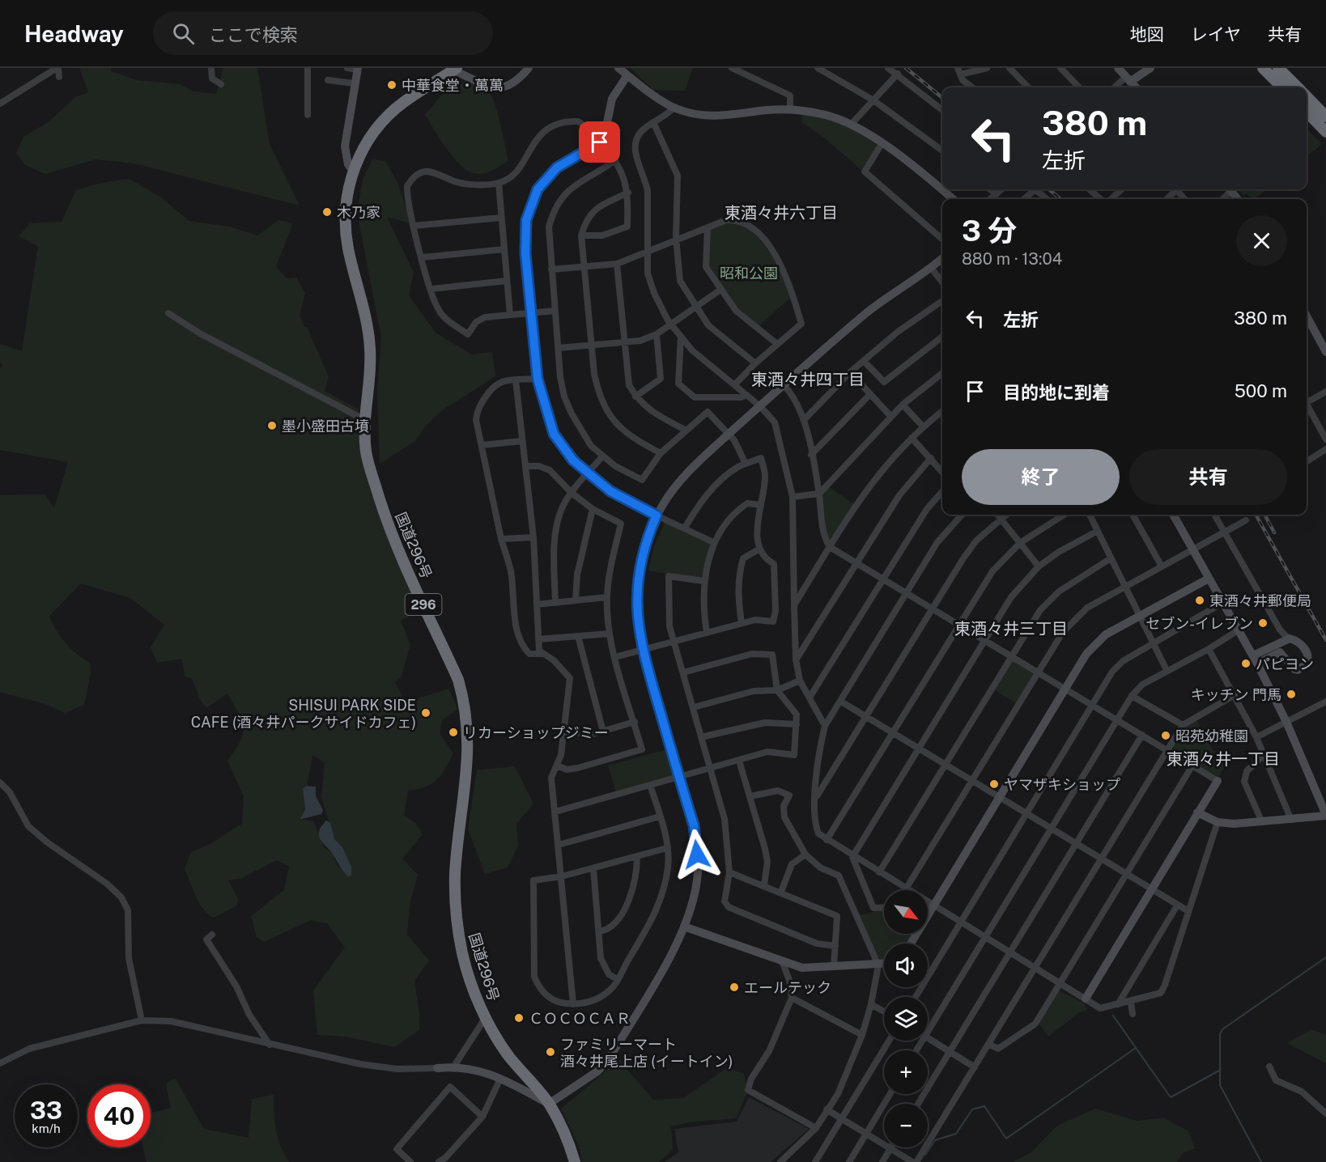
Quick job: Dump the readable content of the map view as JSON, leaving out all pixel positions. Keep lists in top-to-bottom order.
{
  "streets": {
    "highway": ["国道296号", "296"]
  },
  "districts": [
    "東酒々井六丁目",
    "東酒々井四丁目",
    "東酒々井三丁目",
    "東酒々井一丁目"
  ],
  "parks": ["昭和公園"],
  "places": [
    "中華食堂・萬萬",
    "木乃家",
    "墨小盛田古墳",
    "東酒々井郵便局",
    "セブン-イレブン",
    "パピヨン",
    "キッチン 門馬",
    "SHISUI PARK SIDE CAFE (酒々井パークサイドカフェ)",
    "リカーショップジミー",
    "昭苑幼稚園",
    "ヤマザキショップ",
    "エールテック",
    "ＣＯＣＯＣＡＲ",
    "ファミリーマート 酒々井尾上店 (イートイン)"
  ],
  "north": "bottom right",
  "page": {
    "header": "Headway",
    "search": "ここで検索",
    "nav": ["地図", "レイヤ", "共有"],
    "turn": ["380 m", "左折"],
    "heading": ["3 分", "880 m · 13:04"],
    "list": [
      {
        "name": "左折",
        "value": "380 m"
      },
      {
        "name": "目的地に到着",
        "value": "500 m"
      }
    ],
    "buttons": ["終了", "共有"],
    "map_buttons": ["+", "−"],
    "speed": "33 km/h",
    "limit": "40"
  }
}
